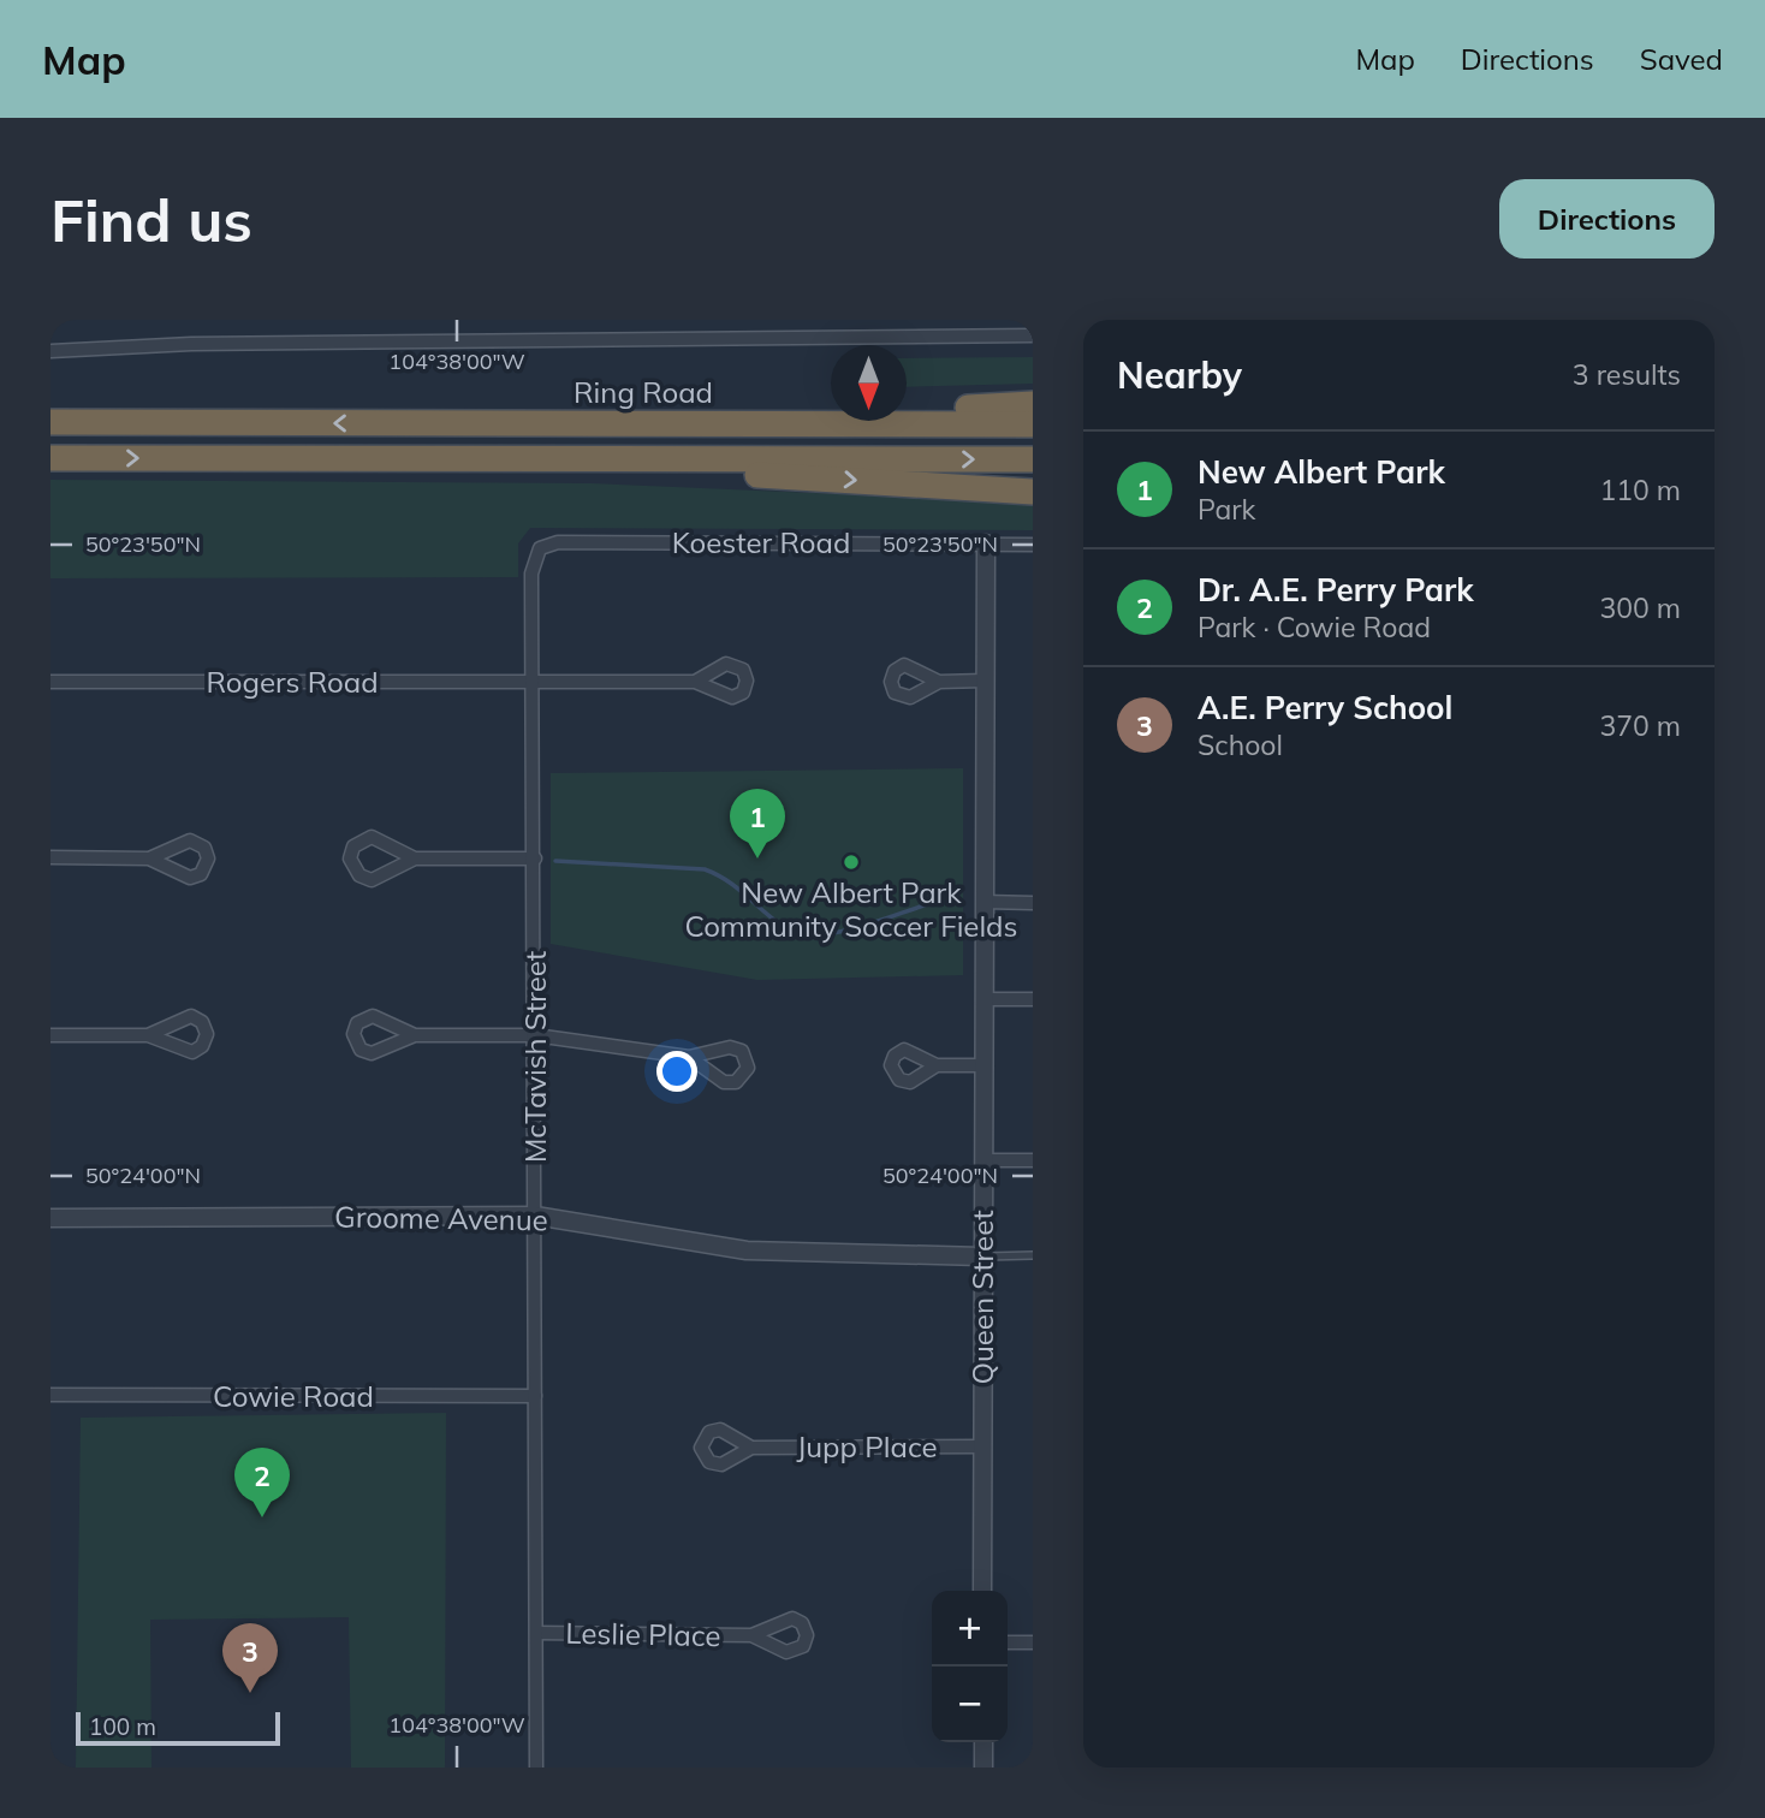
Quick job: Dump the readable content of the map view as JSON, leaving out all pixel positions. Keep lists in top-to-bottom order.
{
  "streets": {
    "highway": ["Ring Road"],
    "street": [
      "Koester Road",
      "Rogers Road",
      "McTavish Street",
      "Groome Avenue",
      "Queen Street",
      "Cowie Road",
      "Jupp Place",
      "Leslie Place"
    ]
  },
  "crossings": [
    ["Koester Road", "McTavish Street"],
    ["Koester Road", "Queen Street"],
    ["Rogers Road", "McTavish Street"],
    ["McTavish Street", "Groome Avenue"],
    ["McTavish Street", "Cowie Road"],
    ["McTavish Street", "Leslie Place"],
    ["Groome Avenue", "Queen Street"],
    ["Queen Street", "Jupp Place"]
  ],
  "places": ["New Albert Park Community Soccer Fields"],
  "scale_bar": "100 m",
  "north": "bottom",
  "page": {
    "header": "Map",
    "nav": ["Map", "Directions", "Saved"],
    "buttons": "Directions",
    "title": "Find us",
    "heading": ["Nearby", "3 results"],
    "list": [
      {
        "mark": "1",
        "name": "New Albert Park",
        "note": "Park",
        "value": "110 m"
      },
      {
        "mark": "2",
        "name": "Dr. A.E. Perry Park",
        "note": "Park · Cowie Road",
        "value": "300 m"
      },
      {
        "mark": "3",
        "name": "A.E. Perry School",
        "note": "School",
        "value": "370 m"
      }
    ],
    "pins": ["1", "2", "3"],
    "map_buttons": ["+", "−"],
    "scale": "100 m"
  },
  "coordinates": ["104°38'00\"W", "50°23'50\"N", "50°24'00\"N"]
}
